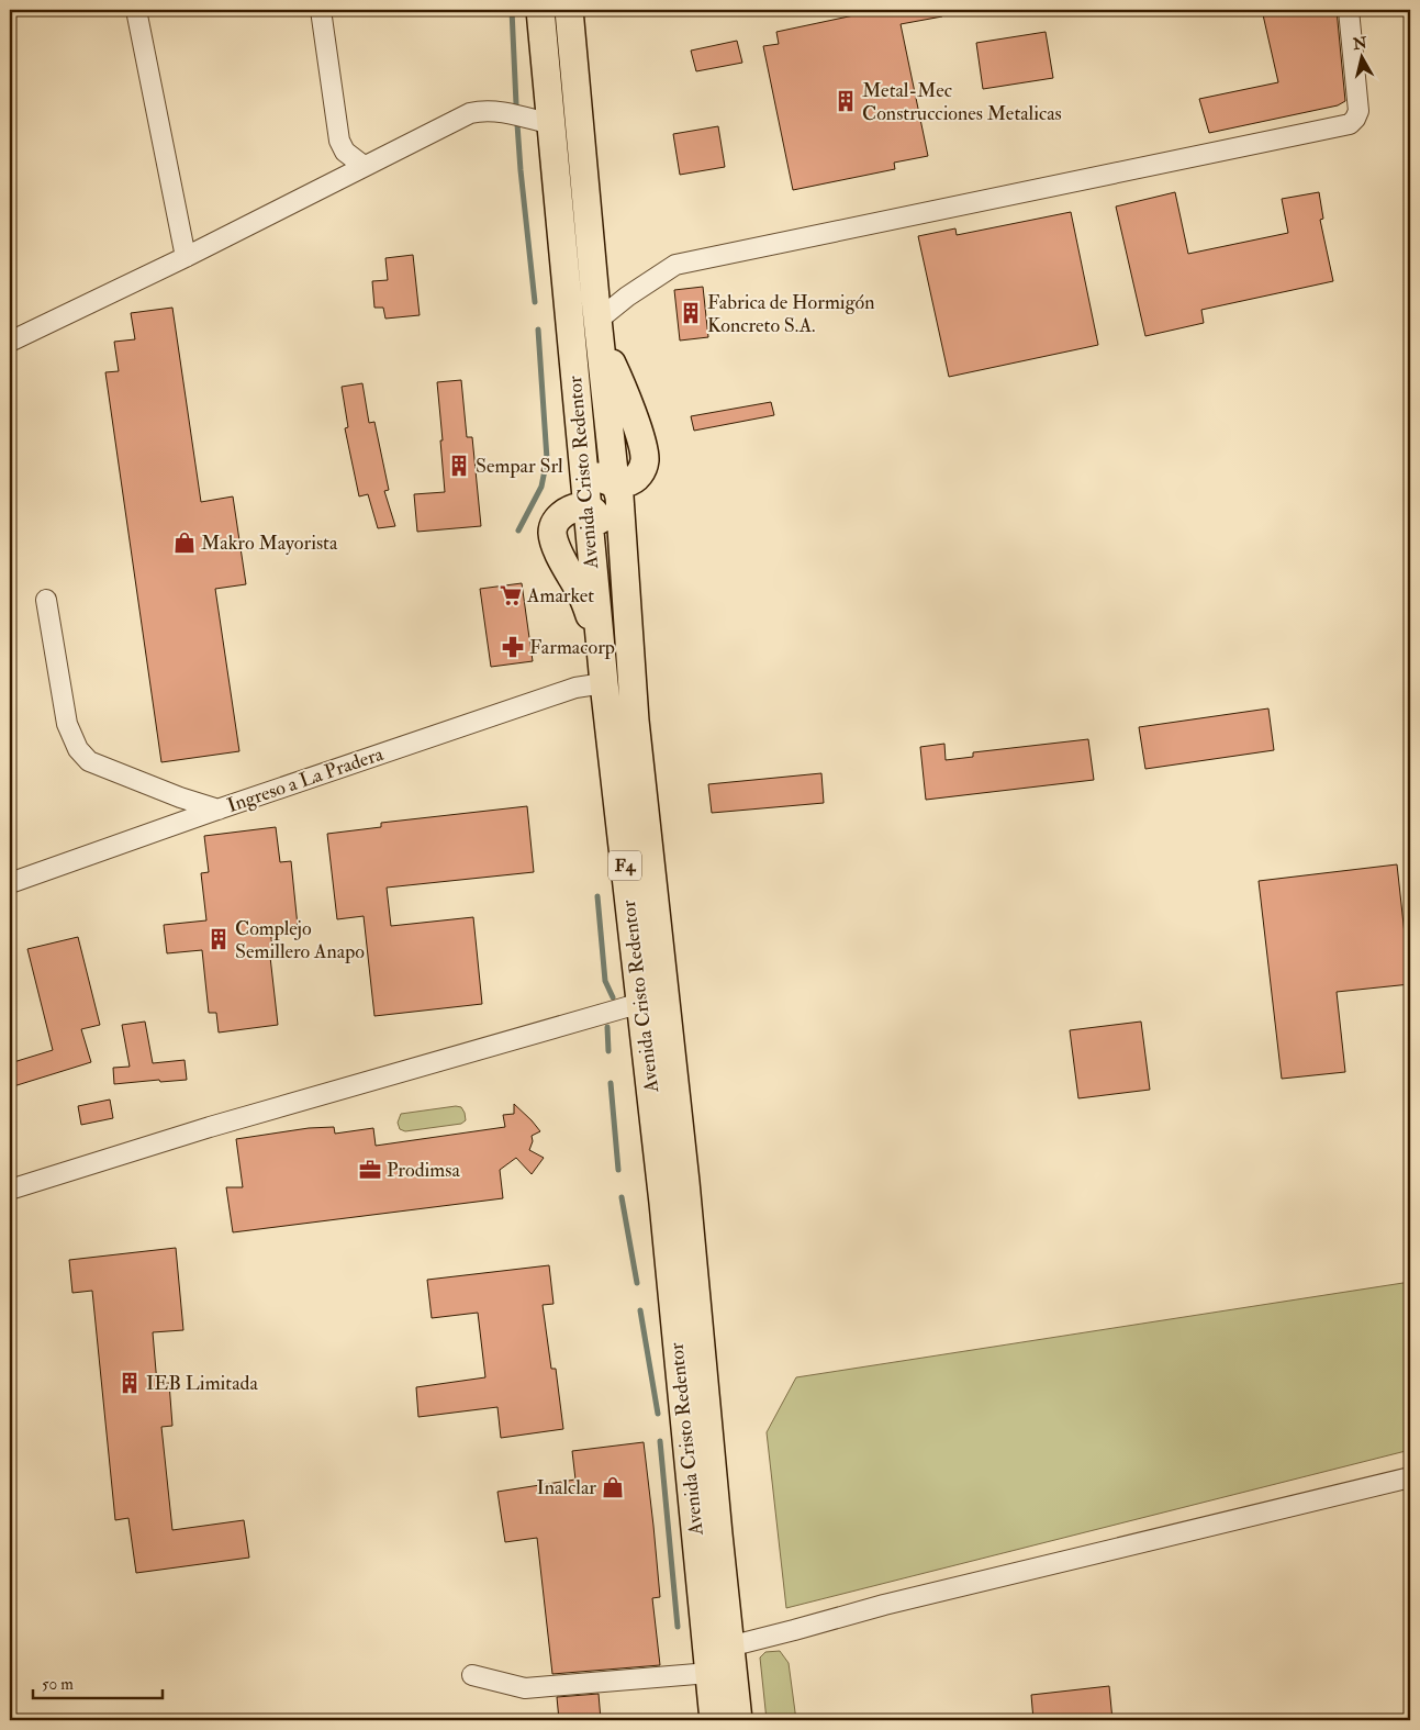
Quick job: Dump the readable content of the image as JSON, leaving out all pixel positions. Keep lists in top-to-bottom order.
{
  "streets": {
    "highway": ["Avenida Cristo Redentor", "F4"],
    "street": ["Ingreso a La Pradera"]
  },
  "crossings": [
    ["Avenida Cristo Redentor", "Ingreso a La Pradera"]
  ],
  "places": {
    "building": [
      "Metal-Mec Construcciones Metalicas",
      "Fabrica de Hormigón Koncreto S.A.",
      "Sempar Srl",
      "Complejo Semillero Anapo",
      "IEB Limitada"
    ],
    "shop": ["Makro Mayorista", "Inalclar"],
    "supermarket": ["Amarket"],
    "pharmacy": ["Farmacorp"],
    "office": ["Prodimsa"]
  },
  "scale_bar": "50 m",
  "north": "top"
}
